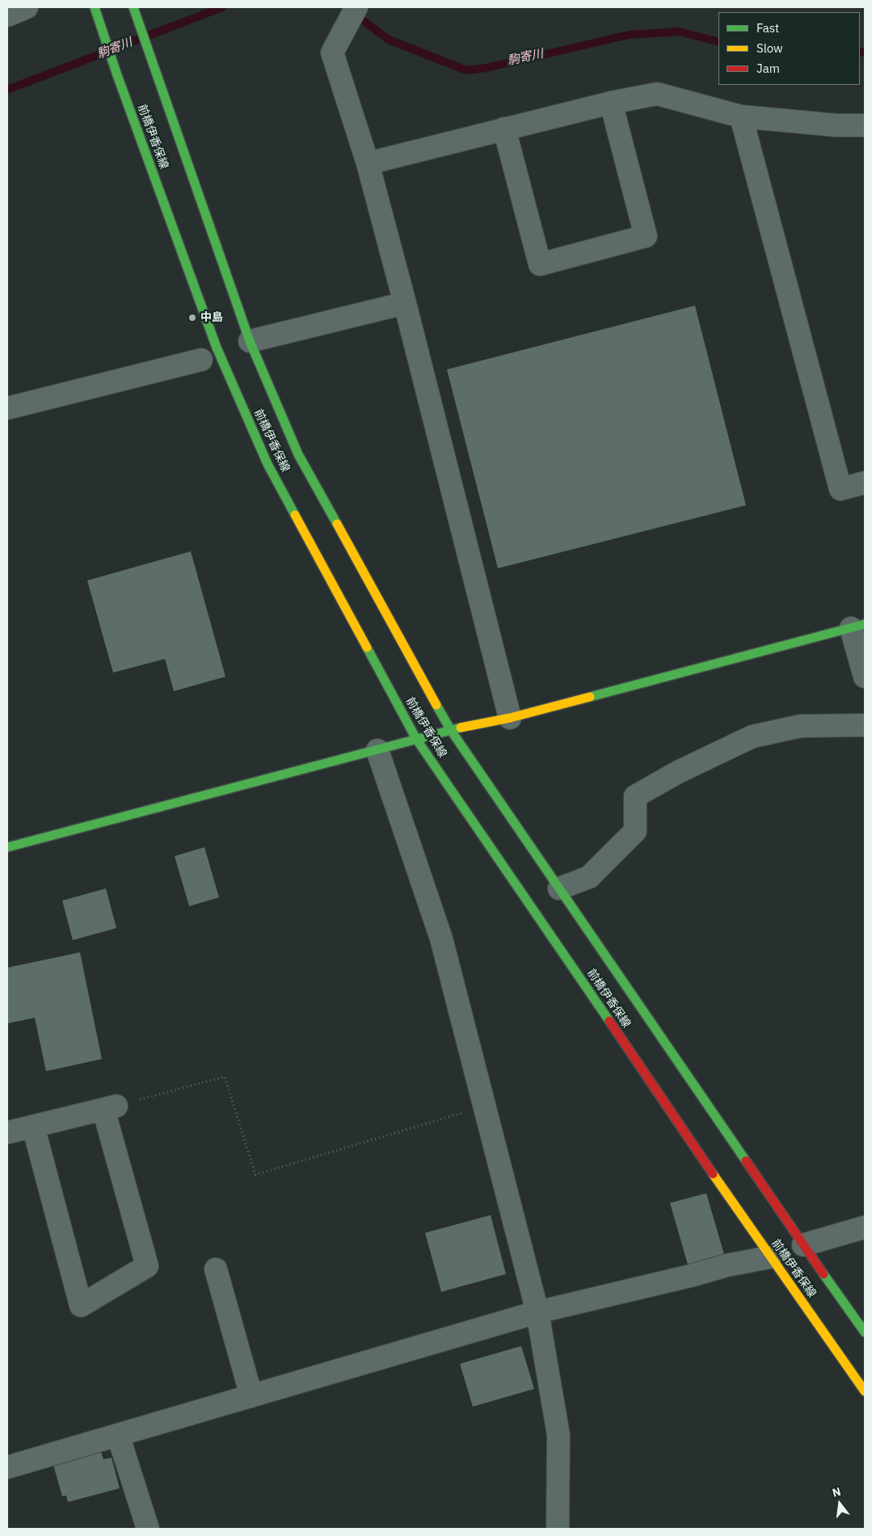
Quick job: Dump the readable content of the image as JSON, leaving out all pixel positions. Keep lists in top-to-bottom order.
{
  "streets": {
    "main road": ["前橋伊香保線"]
  },
  "water": ["駒寄川"],
  "places": ["中島"],
  "legend": ["Fast", "Slow", "Jam"],
  "north": "top"
}
